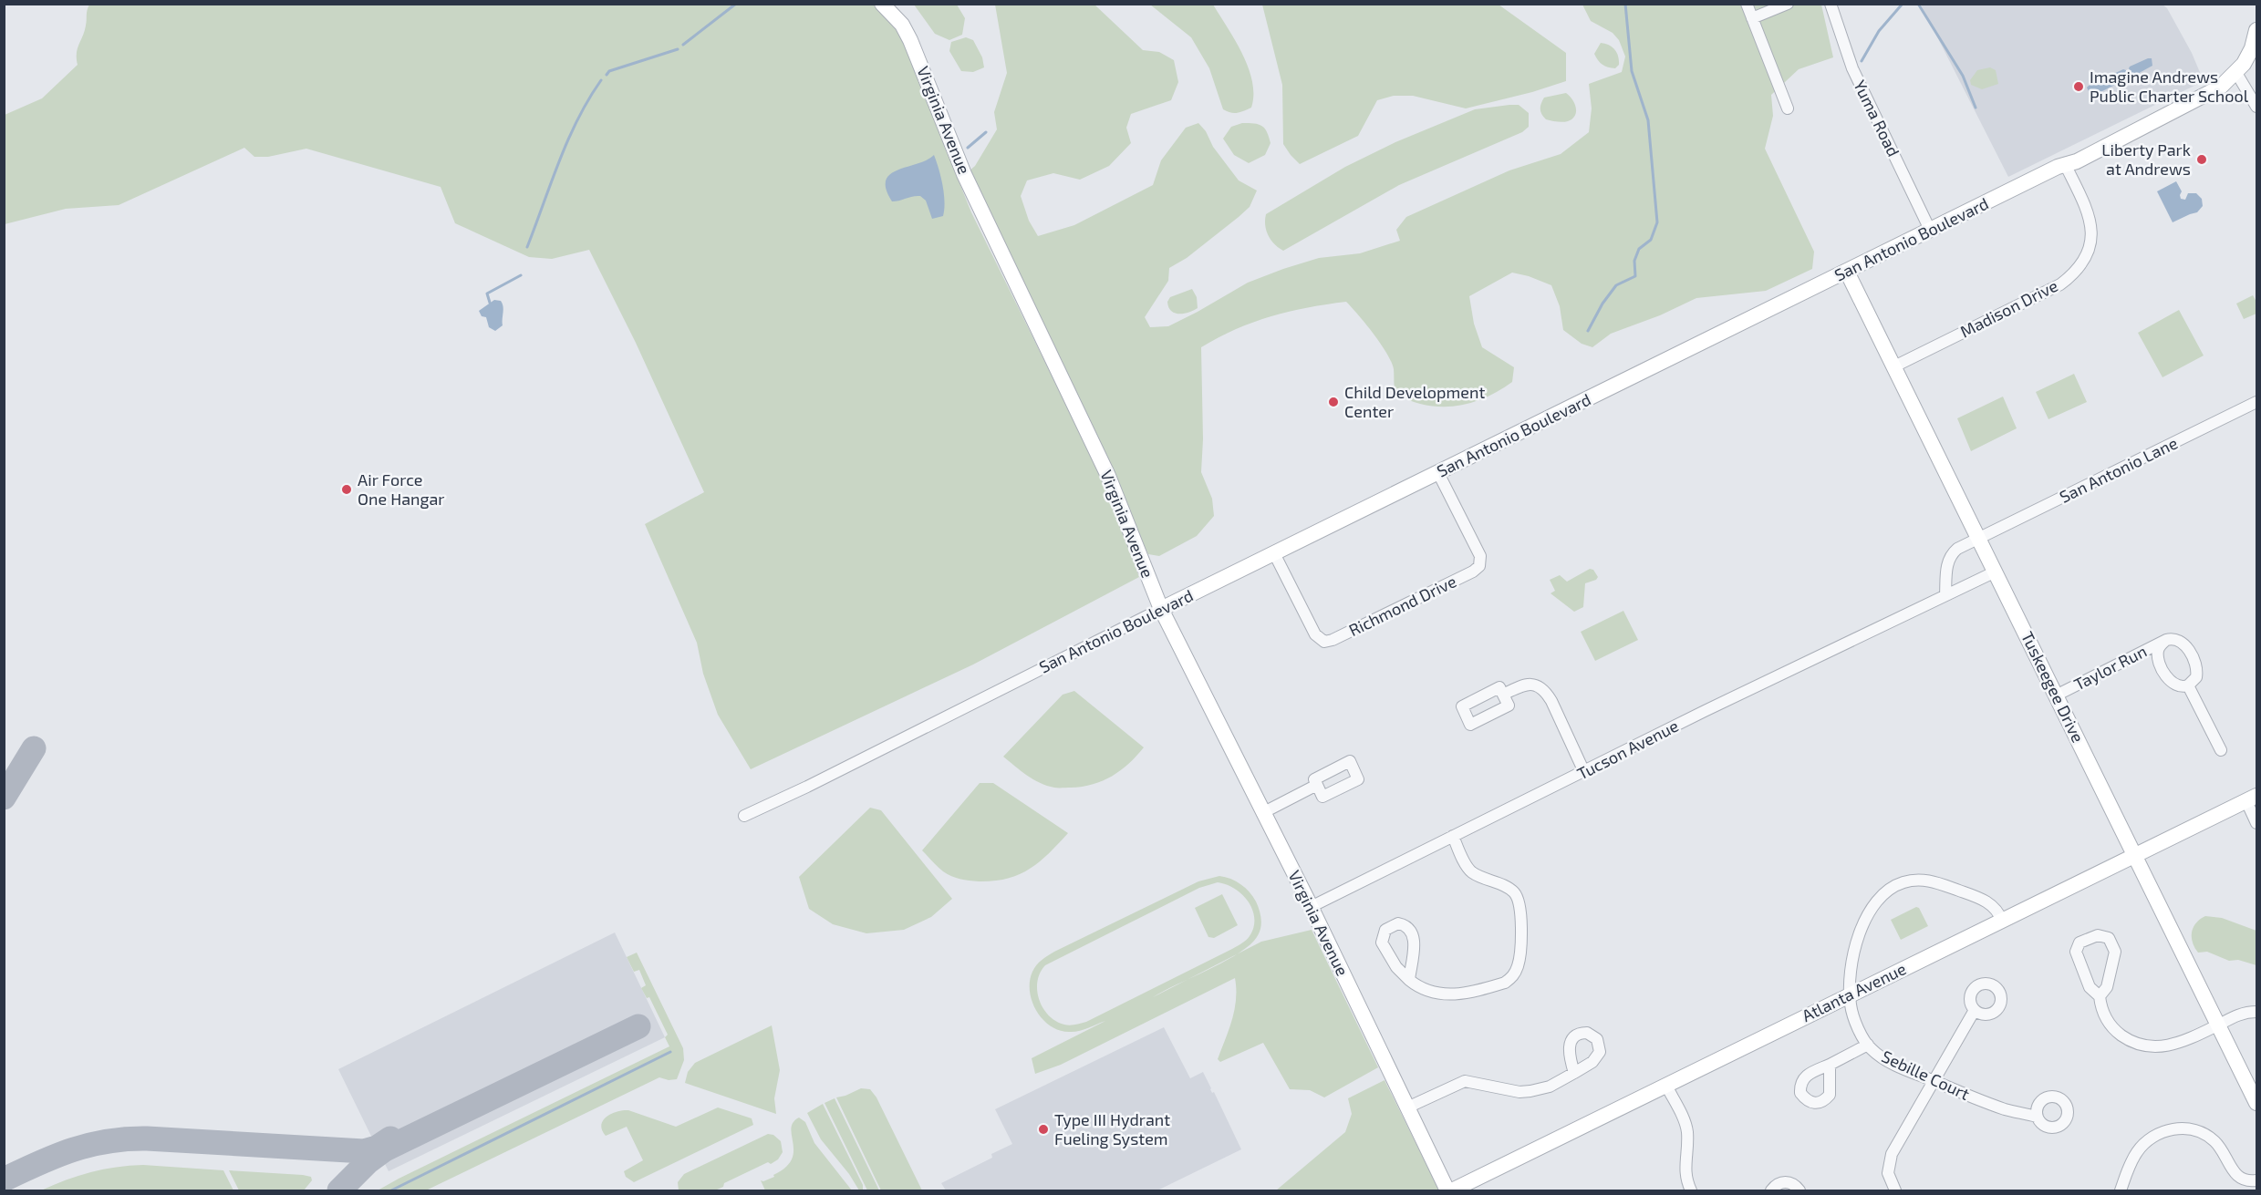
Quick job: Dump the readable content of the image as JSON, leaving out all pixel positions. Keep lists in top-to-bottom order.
{
  "streets": {
    "street": [
      "Yuma Road",
      "Virginia Avenue",
      "San Antonio Boulevard",
      "Madison Drive",
      "San Antonio Lane",
      "Richmond Drive",
      "Taylor Run",
      "Tuskeegee Drive",
      "Tucson Avenue",
      "Atlanta Avenue",
      "Sebille Court"
    ]
  },
  "crossings": [
    ["Yuma Road", "San Antonio Boulevard"],
    ["Virginia Avenue", "San Antonio Boulevard"],
    ["Virginia Avenue", "Tucson Avenue"],
    ["San Antonio Boulevard", "Madison Drive"],
    ["San Antonio Boulevard", "Richmond Drive"],
    ["San Antonio Boulevard", "Tuskeegee Drive"],
    ["Madison Drive", "Tuskeegee Drive"],
    ["San Antonio Lane", "Tuskeegee Drive"],
    ["Taylor Run", "Tuskeegee Drive"],
    ["Tuskeegee Drive", "Tucson Avenue"],
    ["Tuskeegee Drive", "Atlanta Avenue"],
    ["Atlanta Avenue", "Sebille Court"]
  ],
  "places": [
    "Imagine Andrews Public Charter School",
    "Liberty Park at Andrews",
    "Child Development Center",
    "Air Force One Hangar",
    "Type III Hydrant Fueling System"
  ]
}
